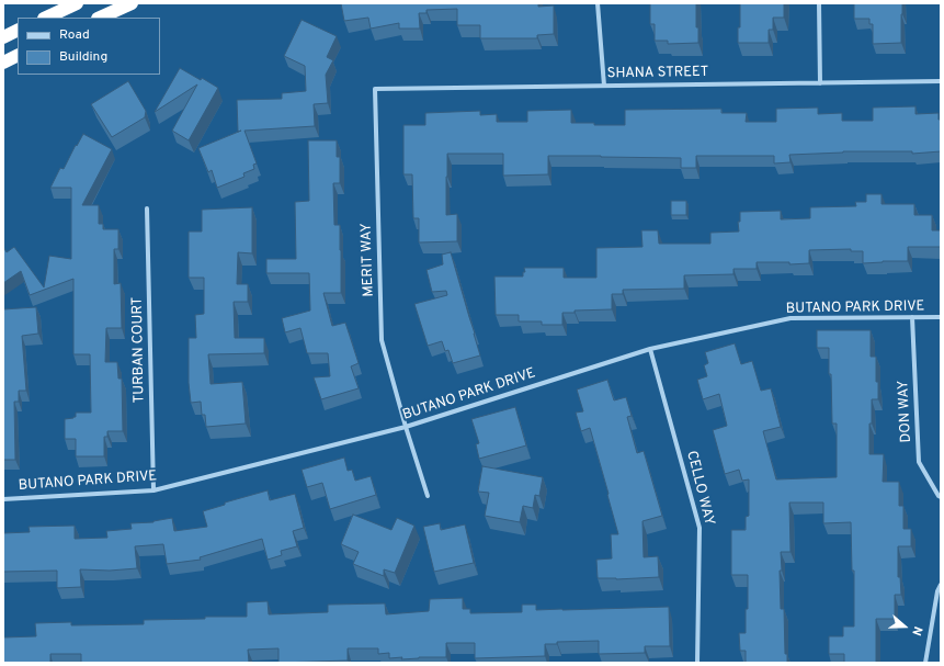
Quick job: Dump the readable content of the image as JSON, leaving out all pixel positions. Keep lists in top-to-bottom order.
{
  "streets": {
    "street": [
      "SHANA STREET",
      "MERIT WAY",
      "BUTANO PARK DRIVE",
      "TURBAN COURT",
      "DON WAY",
      "CELLO WAY"
    ]
  },
  "crossings": [
    ["SHANA STREET", "MERIT WAY"],
    ["MERIT WAY", "BUTANO PARK DRIVE"],
    ["BUTANO PARK DRIVE", "TURBAN COURT"],
    ["BUTANO PARK DRIVE", "DON WAY"],
    ["BUTANO PARK DRIVE", "CELLO WAY"]
  ],
  "legend": ["Road", "Building"],
  "north": "right"
}
